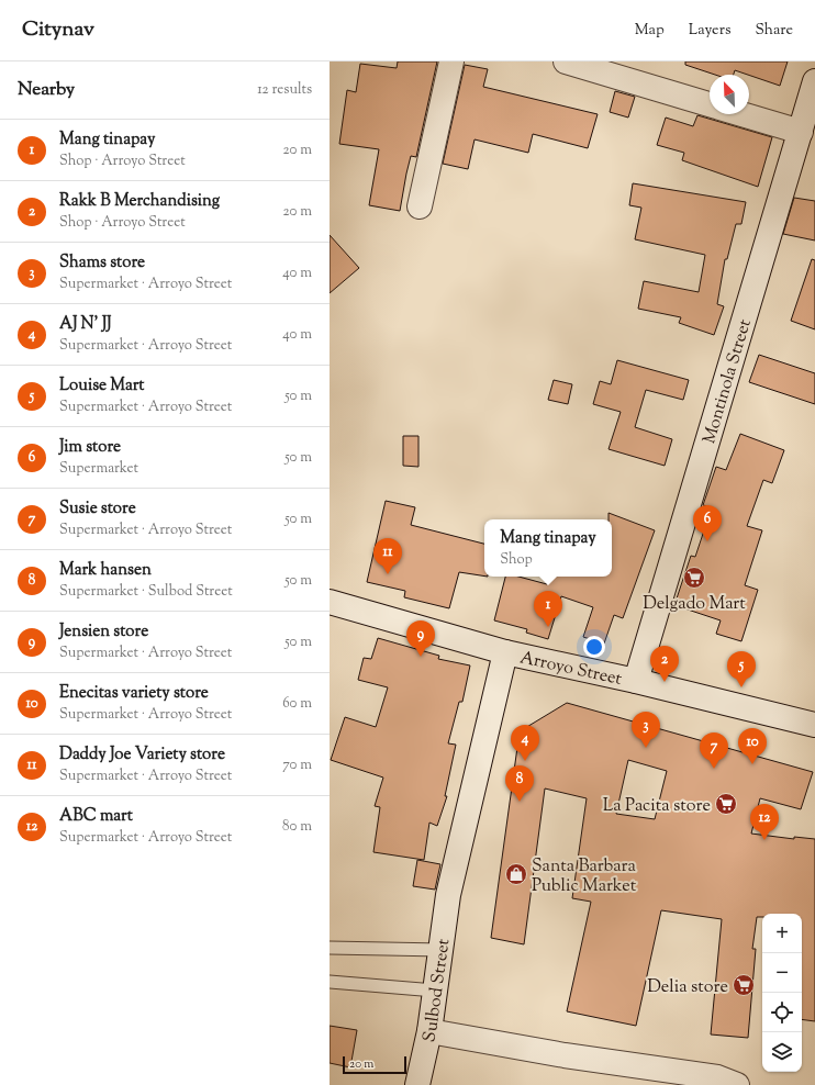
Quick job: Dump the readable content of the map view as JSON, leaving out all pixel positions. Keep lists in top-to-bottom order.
{
  "streets": {
    "street": ["Montinola Street", "Arroyo Street", "Sulbod Street"]
  },
  "crossings": [
    ["Montinola Street", "Arroyo Street"],
    ["Arroyo Street", "Sulbod Street"]
  ],
  "places": {
    "supermarket": ["Delgado Mart", "La Pacita store", "Delia store"],
    "shop": ["Santa Barbara Public Market"]
  },
  "scale_bar": "20 m",
  "north": "top left",
  "page": {
    "header": "Citynav",
    "nav": ["Map", "Layers", "Share"],
    "heading": ["Nearby", "12 results"],
    "list": [
      {
        "mark": "1",
        "name": "Mang tinapay",
        "note": "Shop · Arroyo Street",
        "value": "20 m"
      },
      {
        "mark": "2",
        "name": "Rakk B Merchandising",
        "note": "Shop · Arroyo Street",
        "value": "20 m"
      },
      {
        "mark": "3",
        "name": "Shams store",
        "note": "Supermarket · Arroyo Street",
        "value": "40 m"
      },
      {
        "mark": "4",
        "name": "AJ N' JJ",
        "note": "Supermarket · Arroyo Street",
        "value": "40 m"
      },
      {
        "mark": "5",
        "name": "Louise Mart",
        "note": "Supermarket · Arroyo Street",
        "value": "50 m"
      },
      {
        "mark": "6",
        "name": "Jim store",
        "note": "Supermarket",
        "value": "50 m"
      },
      {
        "mark": "7",
        "name": "Susie store",
        "note": "Supermarket · Arroyo Street",
        "value": "50 m"
      },
      {
        "mark": "8",
        "name": "Mark hansen",
        "note": "Supermarket · Sulbod Street",
        "value": "50 m"
      },
      {
        "mark": "9",
        "name": "Jensien store",
        "note": "Supermarket · Arroyo Street",
        "value": "50 m"
      },
      {
        "mark": "10",
        "name": "Enecitas variety store",
        "note": "Supermarket · Arroyo Street",
        "value": "60 m"
      },
      {
        "mark": "11",
        "name": "Daddy Joe Variety store",
        "note": "Supermarket · Arroyo Street",
        "value": "70 m"
      },
      {
        "mark": "12",
        "name": "ABC mart",
        "note": "Supermarket · Arroyo Street",
        "value": "80 m"
      }
    ],
    "pins": [
      "6",
      "11",
      "1",
      "9",
      "2",
      "5",
      "3",
      "4",
      "10",
      "7",
      "8",
      "12"
    ],
    "popup": ["Mang tinapay", "Shop"],
    "map_buttons": ["+", "−"],
    "scale": "20 m"
  }
}
